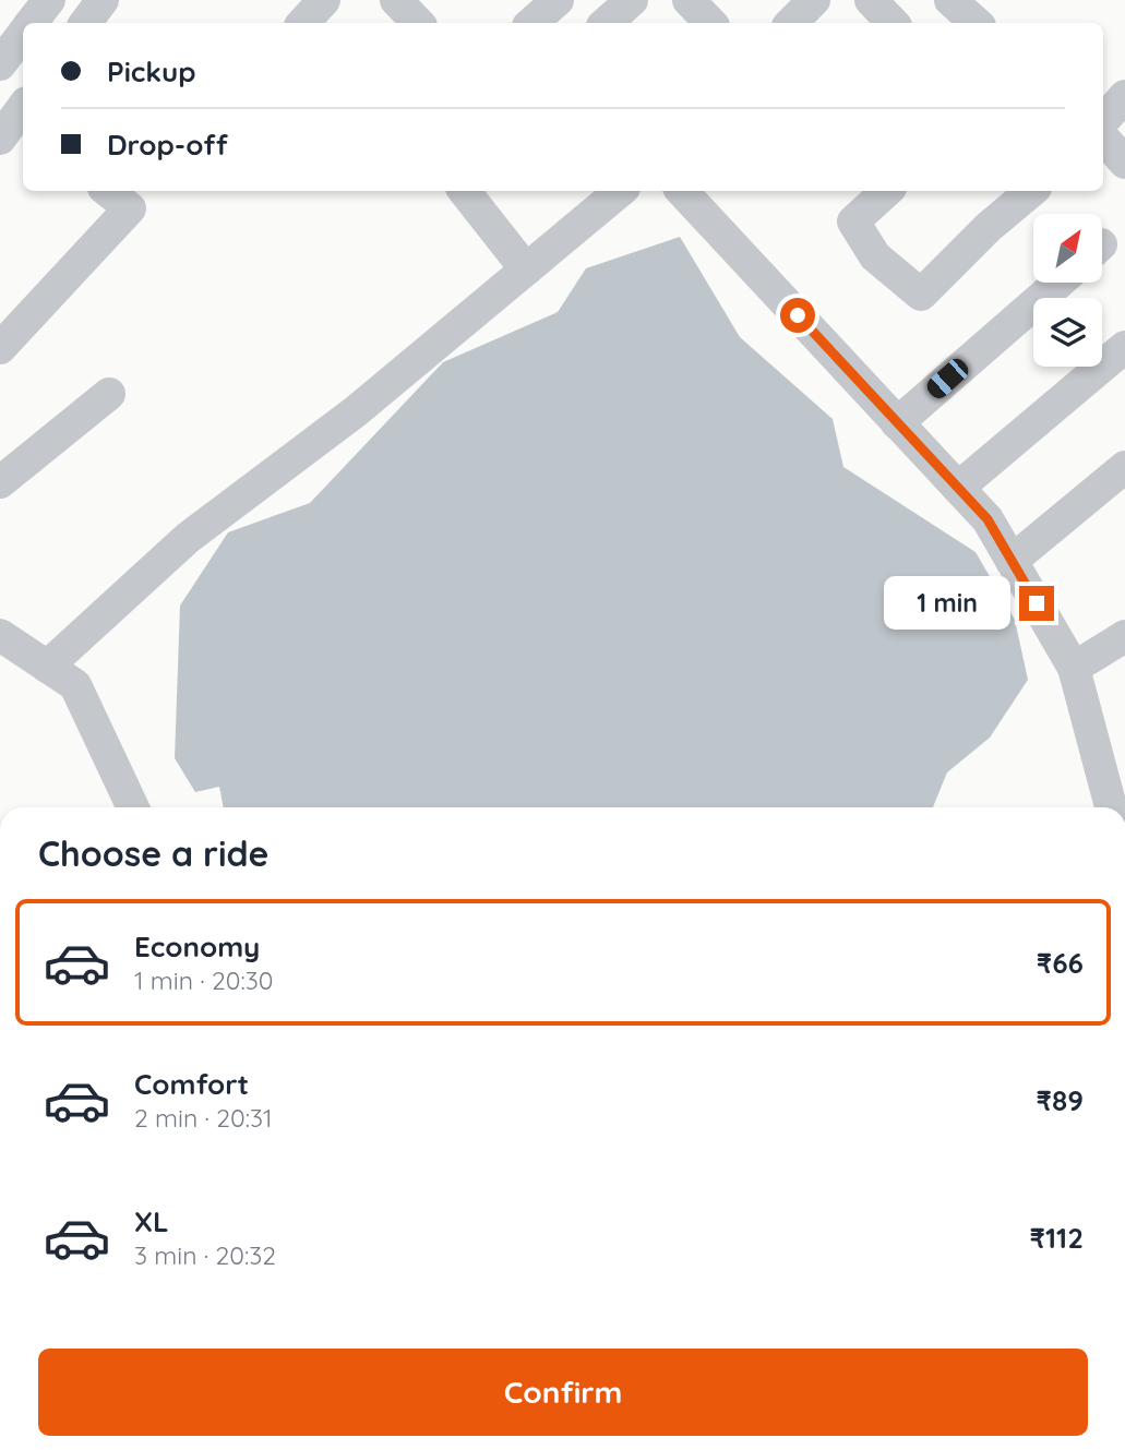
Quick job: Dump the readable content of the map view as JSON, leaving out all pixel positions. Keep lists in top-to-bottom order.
{
  "north": "top right",
  "page": {
    "banner": ["Pickup", "Drop-off"],
    "bubble": "1 min",
    "heading": "Choose a ride",
    "list": [
      {
        "name": "Economy",
        "note": "1 min · 20:30",
        "value": "₹66"
      },
      {
        "name": "Comfort",
        "note": "2 min · 20:31",
        "value": "₹89"
      },
      {
        "name": "XL",
        "note": "3 min · 20:32",
        "value": "₹112"
      }
    ],
    "buttons": "Confirm"
  }
}
